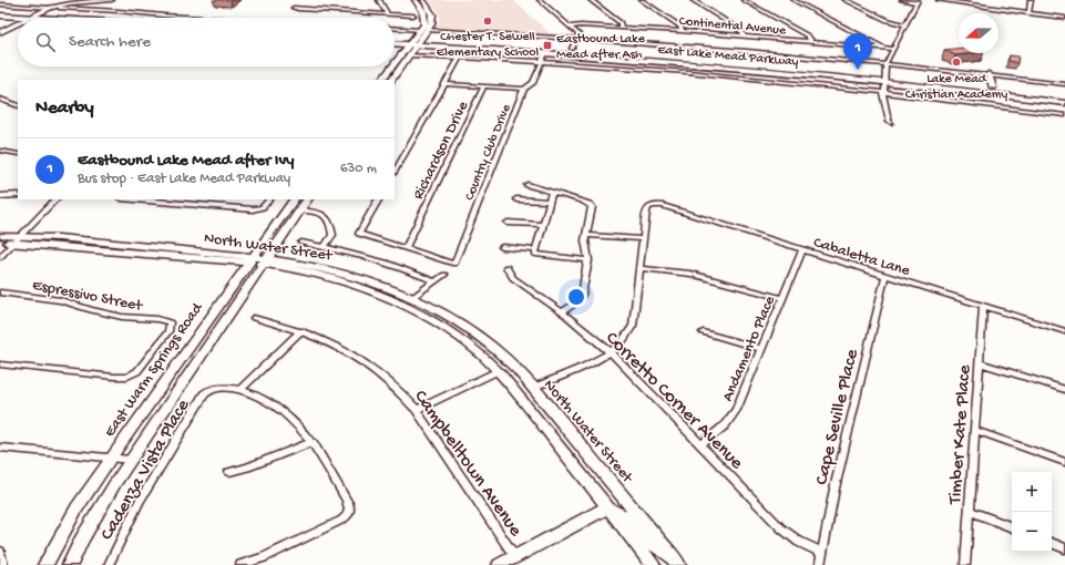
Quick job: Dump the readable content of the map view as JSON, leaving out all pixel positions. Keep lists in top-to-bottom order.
{
  "streets": {
    "main road": ["East Lake Mead Parkway", "North Water Street", "East Warm Springs Road"],
    "street": [
      "Continental Avenue",
      "Richardson Drive",
      "Country Club Drive",
      "Cabaletta Lane",
      "Espressivo Street",
      "Andamento Place",
      "Corretto Corner Avenue",
      "Cape Seville Place",
      "Timber Kate Place",
      "Campbelltown Avenue",
      "Cadenza Vista Place"
    ]
  },
  "crossings": [
    ["East Lake Mead Parkway", "Country Club Drive"],
    ["Richardson Drive", "Country Club Drive"],
    ["North Water Street", "East Warm Springs Road"],
    ["Cabaletta Lane", "Andamento Place"],
    ["Cabaletta Lane", "Cape Seville Place"],
    ["Cabaletta Lane", "Timber Kate Place"],
    ["Andamento Place", "Corretto Corner Avenue"],
    ["Corretto Corner Avenue", "Cape Seville Place"]
  ],
  "places": {
    "other": ["Chester T. Sewell Elementary School", "Lake Mead Christian Academy"],
    "transit": ["Eastbound Lake Mead after Ash"]
  },
  "north": "left",
  "page": {
    "search": "Search here",
    "pins": "1",
    "heading": "Nearby",
    "list": [
      {
        "mark": "1",
        "name": "Eastbound Lake Mead after Ivy",
        "note": "Bus stop · East Lake Mead Parkway",
        "value": "630 m"
      }
    ],
    "map_buttons": ["+", "−"]
  }
}
